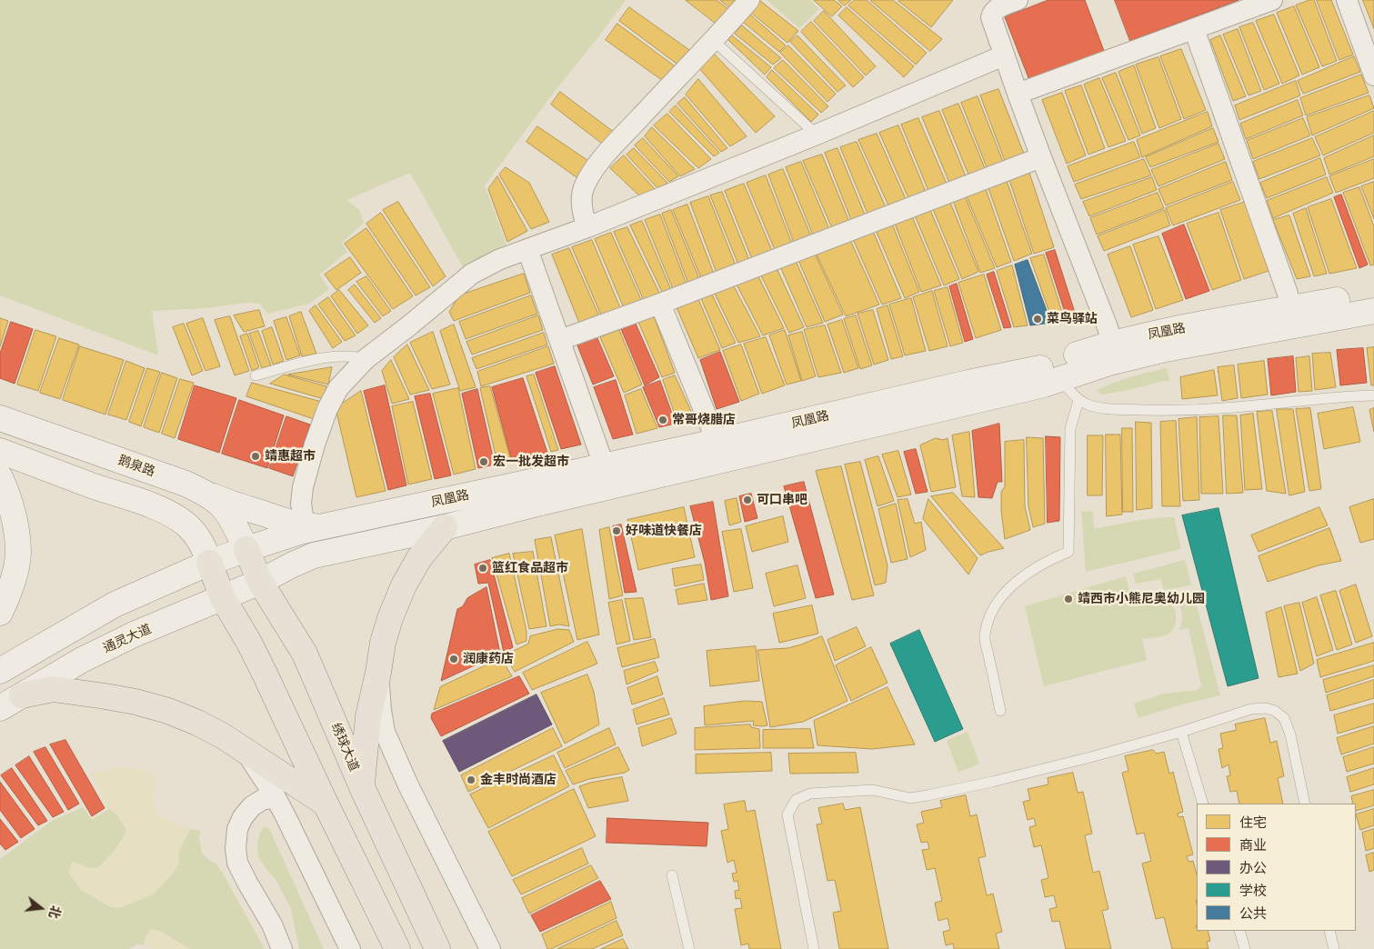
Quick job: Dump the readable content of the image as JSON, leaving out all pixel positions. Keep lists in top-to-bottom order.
{
  "streets": {
    "main road": [
      "凤凰路",
      "鹅泉路",
      "通灵大道",
      "绣球大道"
    ]
  },
  "crossings": [
    ["凤凰路", "鹅泉路"],
    ["凤凰路", "通灵大道"],
    ["凤凰路", "绣球大道"],
    ["鹅泉路", "绣球大道"],
    ["通灵大道", "绣球大道"]
  ],
  "places": [
    "菜鸟驿站",
    "常哥烧腊店",
    "靖惠超市",
    "宏一批发超市",
    "可口串吧",
    "好味道快餐店",
    "篮红食品超市",
    "靖西市小熊尼奥幼儿园",
    "润康药店",
    "金丰时尚酒店"
  ],
  "legend": [
    "住宅",
    "商业",
    "办公",
    "学校",
    "公共"
  ],
  "north": "right"
}
